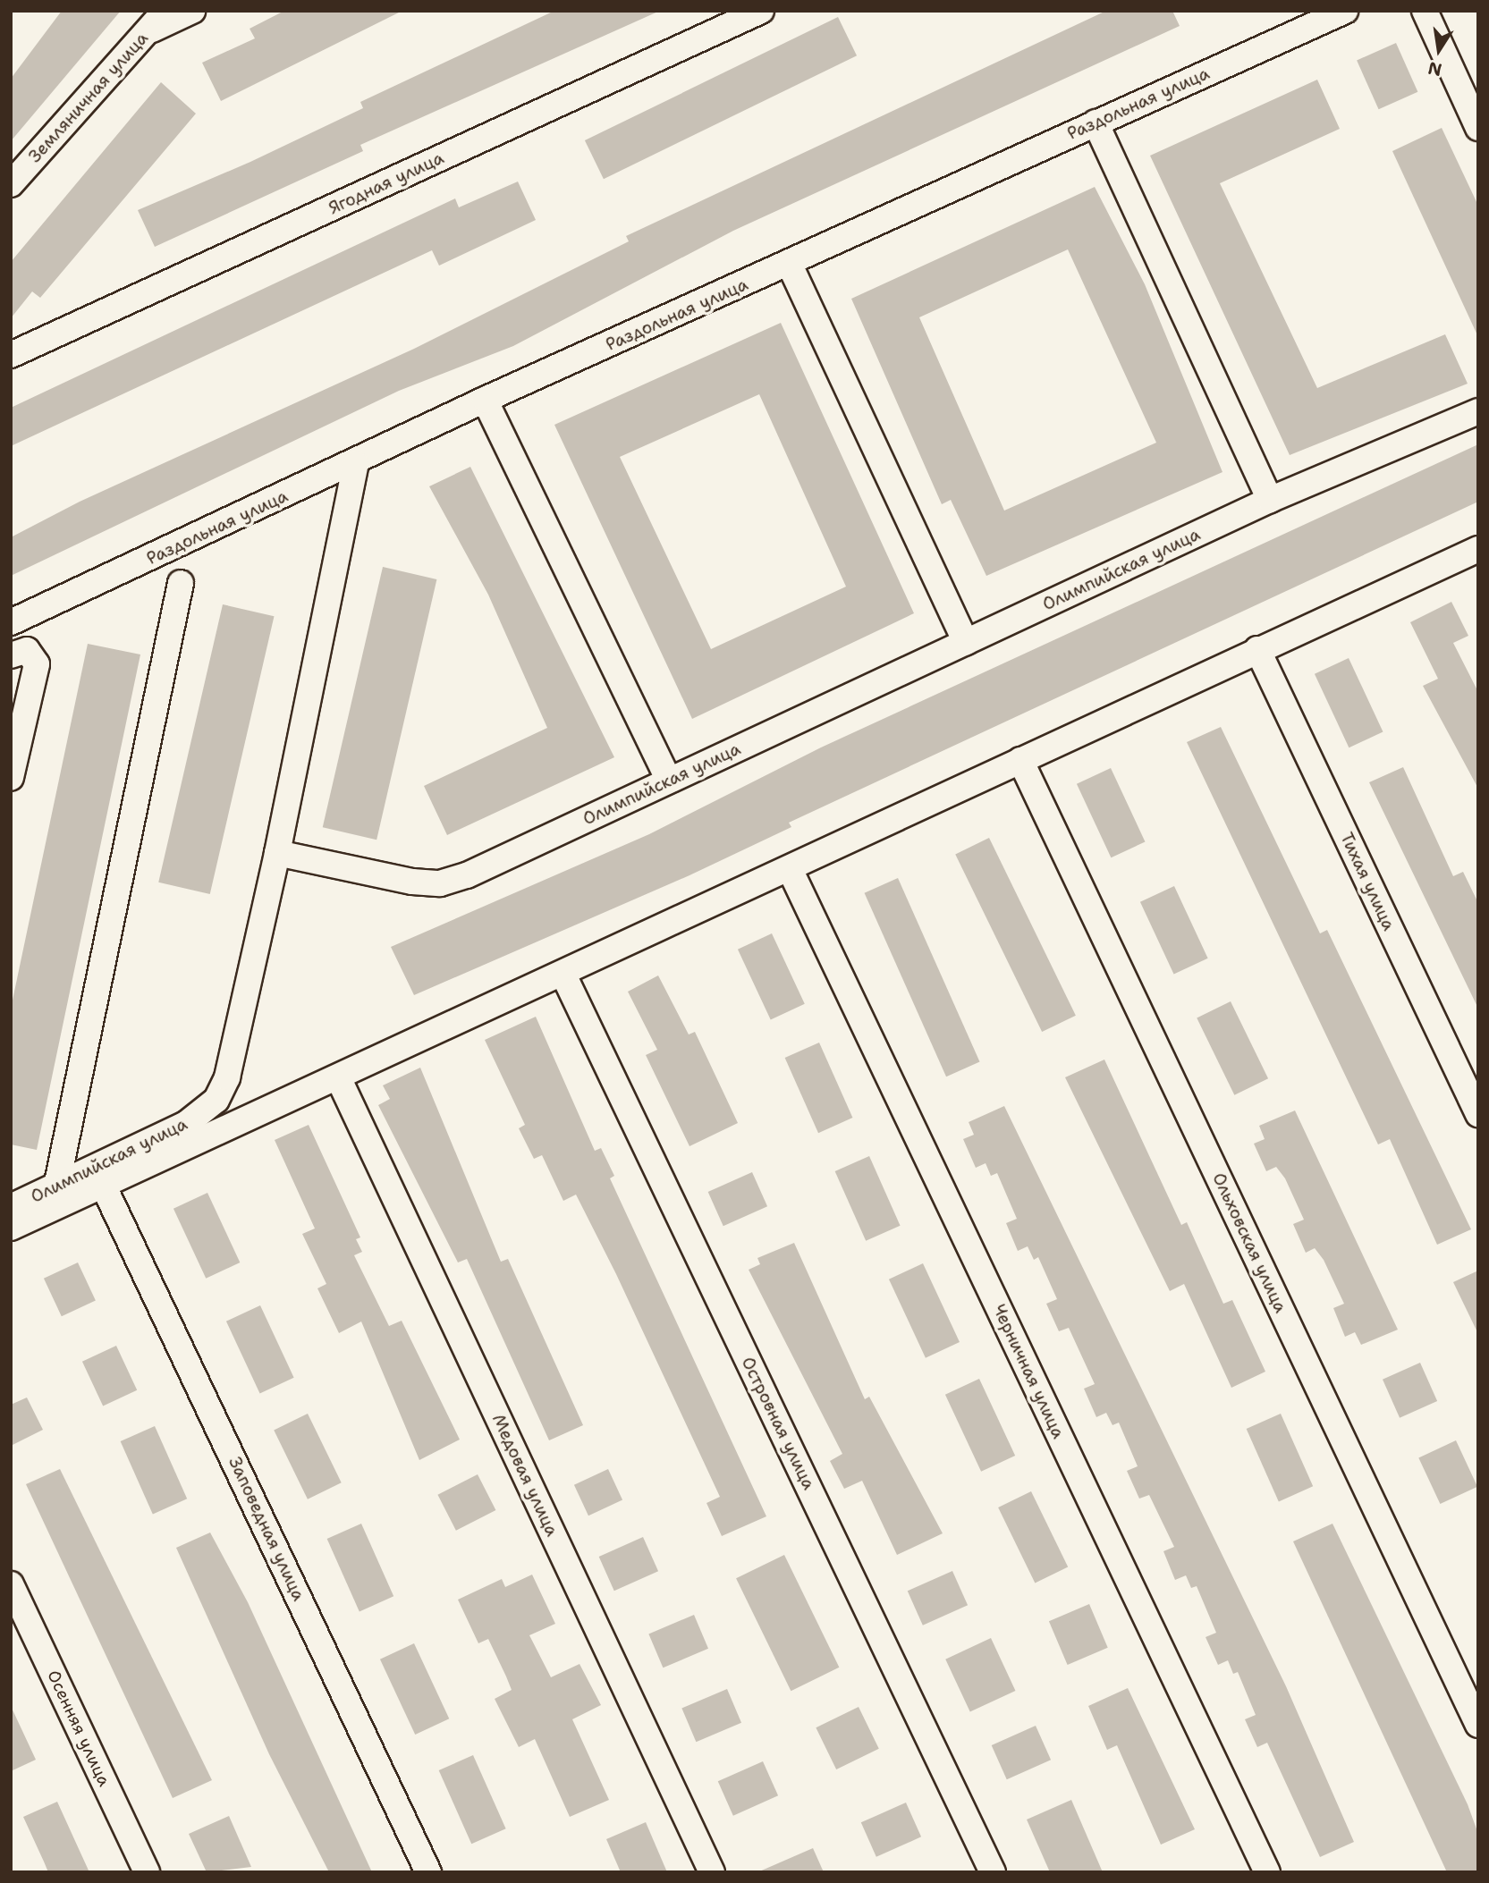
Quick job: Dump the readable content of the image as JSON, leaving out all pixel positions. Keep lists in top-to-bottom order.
{
  "streets": {
    "street": [
      "Земляничная улица",
      "Раздольная улица",
      "Ягодная улица",
      "Олимпийская улица",
      "Тихая улица",
      "Ольховская улица",
      "Черничная улица",
      "Островная улица",
      "Медовая улица",
      "Заповедная улица",
      "Осенняя улица"
    ]
  },
  "crossings": [
    ["Олимпийская улица", "Тихая улица"],
    ["Олимпийская улица", "Ольховская улица"],
    ["Олимпийская улица", "Черничная улица"],
    ["Олимпийская улица", "Островная улица"],
    ["Олимпийская улица", "Медовая улица"],
    ["Олимпийская улица", "Заповедная улица"]
  ],
  "north": "bottom"
}
